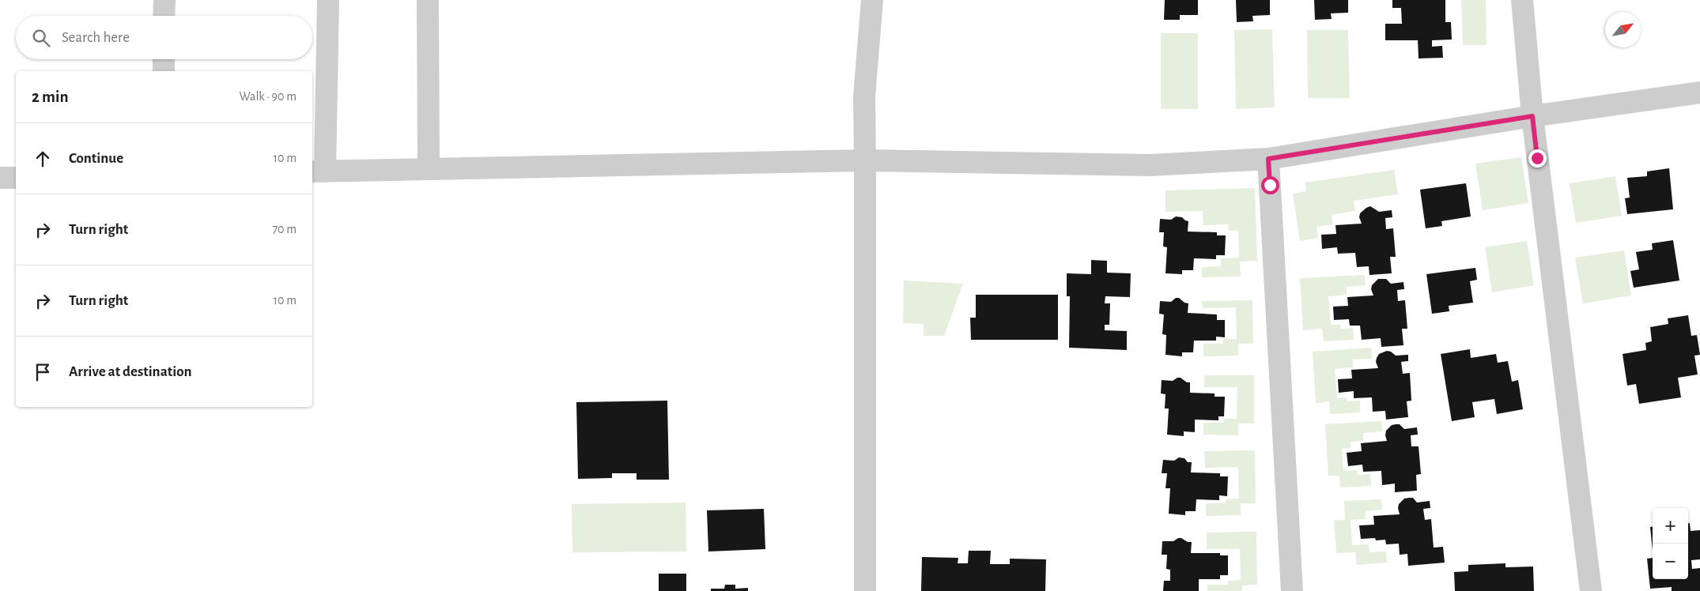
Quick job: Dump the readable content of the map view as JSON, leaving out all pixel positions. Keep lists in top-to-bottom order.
{
  "north": "top right",
  "page": {
    "search": "Search here",
    "heading": ["2 min", "Walk · 90 m"],
    "list": [
      ["Continue", "10 m"],
      ["Turn right", "70 m"],
      ["Turn right", "10 m"],
      "Arrive at destination"
    ],
    "map_buttons": ["+", "−"]
  }
}
